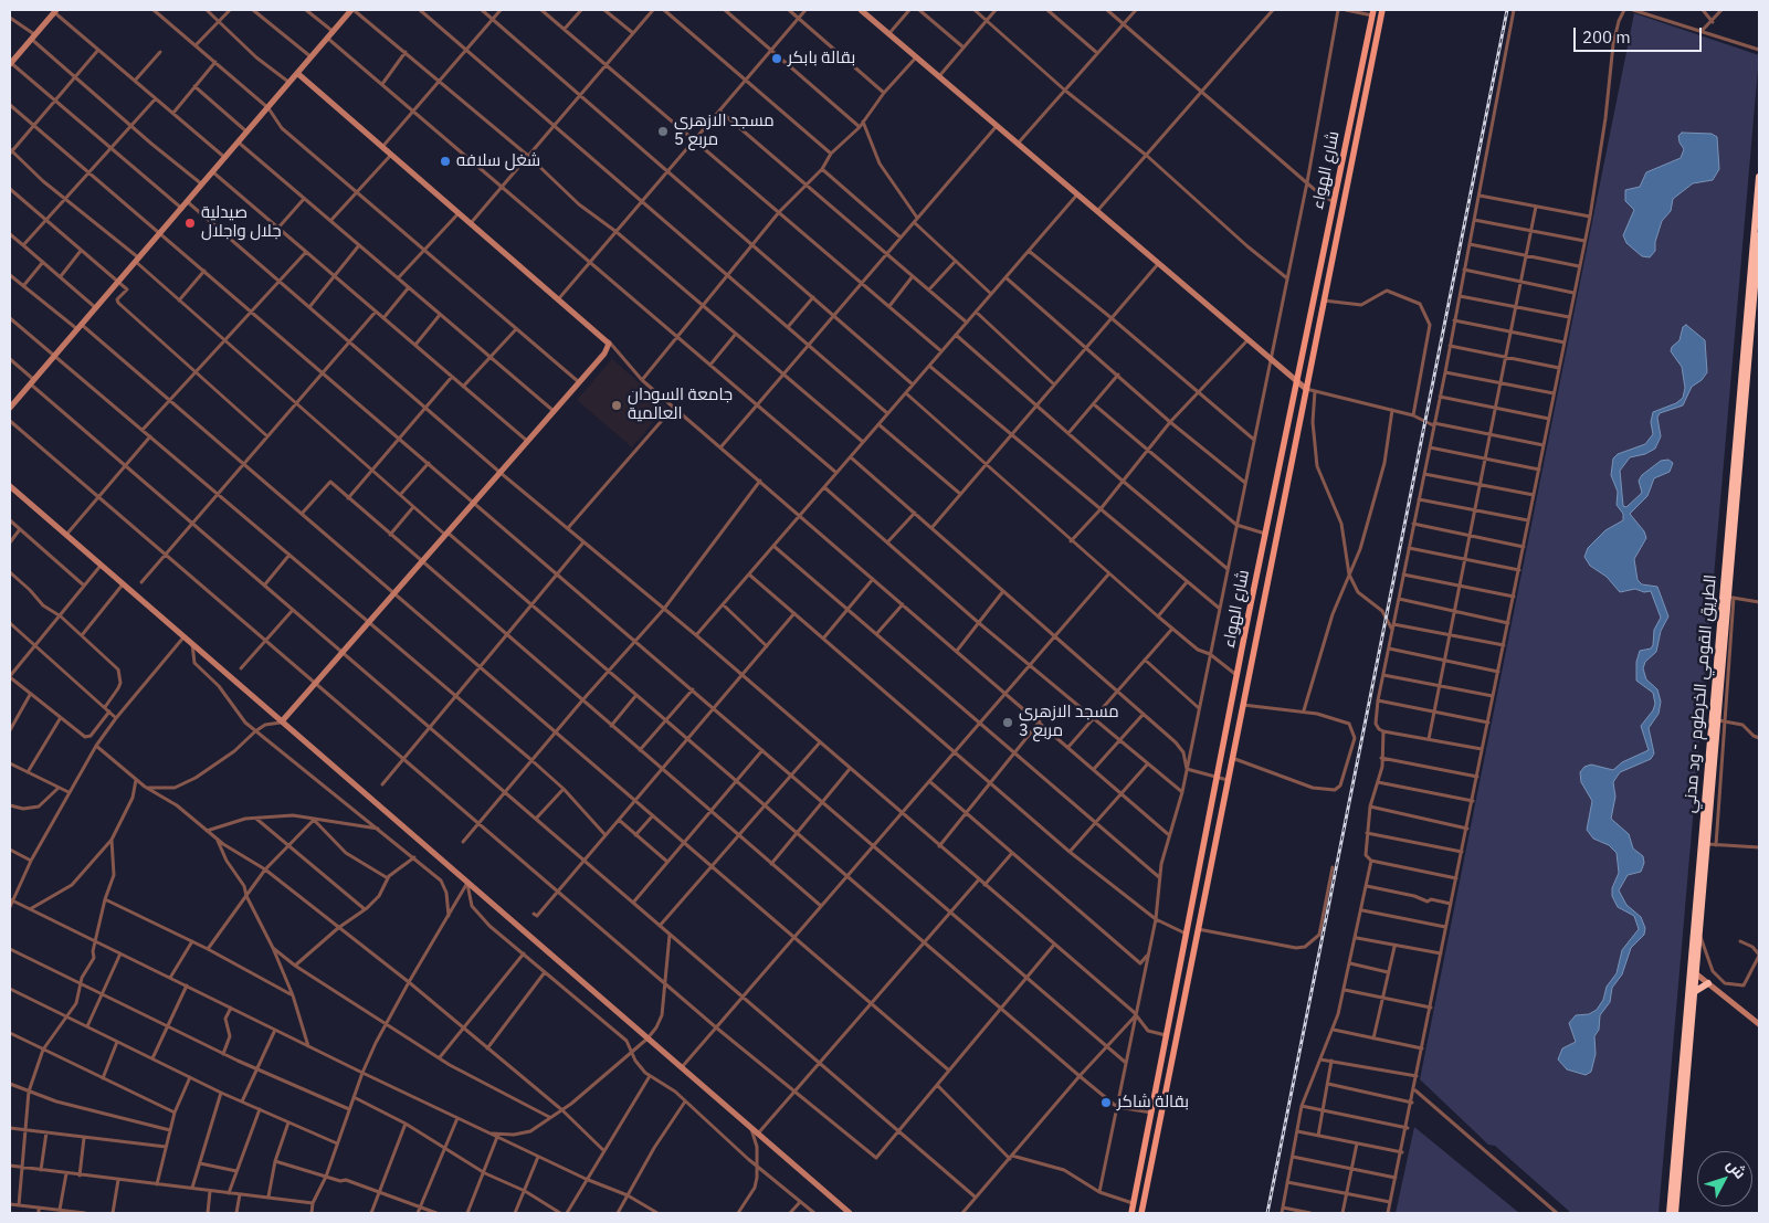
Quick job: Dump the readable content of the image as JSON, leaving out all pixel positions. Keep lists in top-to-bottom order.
{
  "streets": {
    "highway": ["الطريق القومي الخرطوم - ود مدني"],
    "main road": ["شارع الهواء"]
  },
  "places": [
    "بقالة بابكر",
    "مسجد الازهري مربع 5",
    "شغل سلافه",
    "صيدلية جلال واجلال",
    "جامعة السودان العالمية",
    "مسجد الازهري مربع 3",
    "بقالة شاكر"
  ],
  "scale_bar": "200 m",
  "north": "top right"
}
